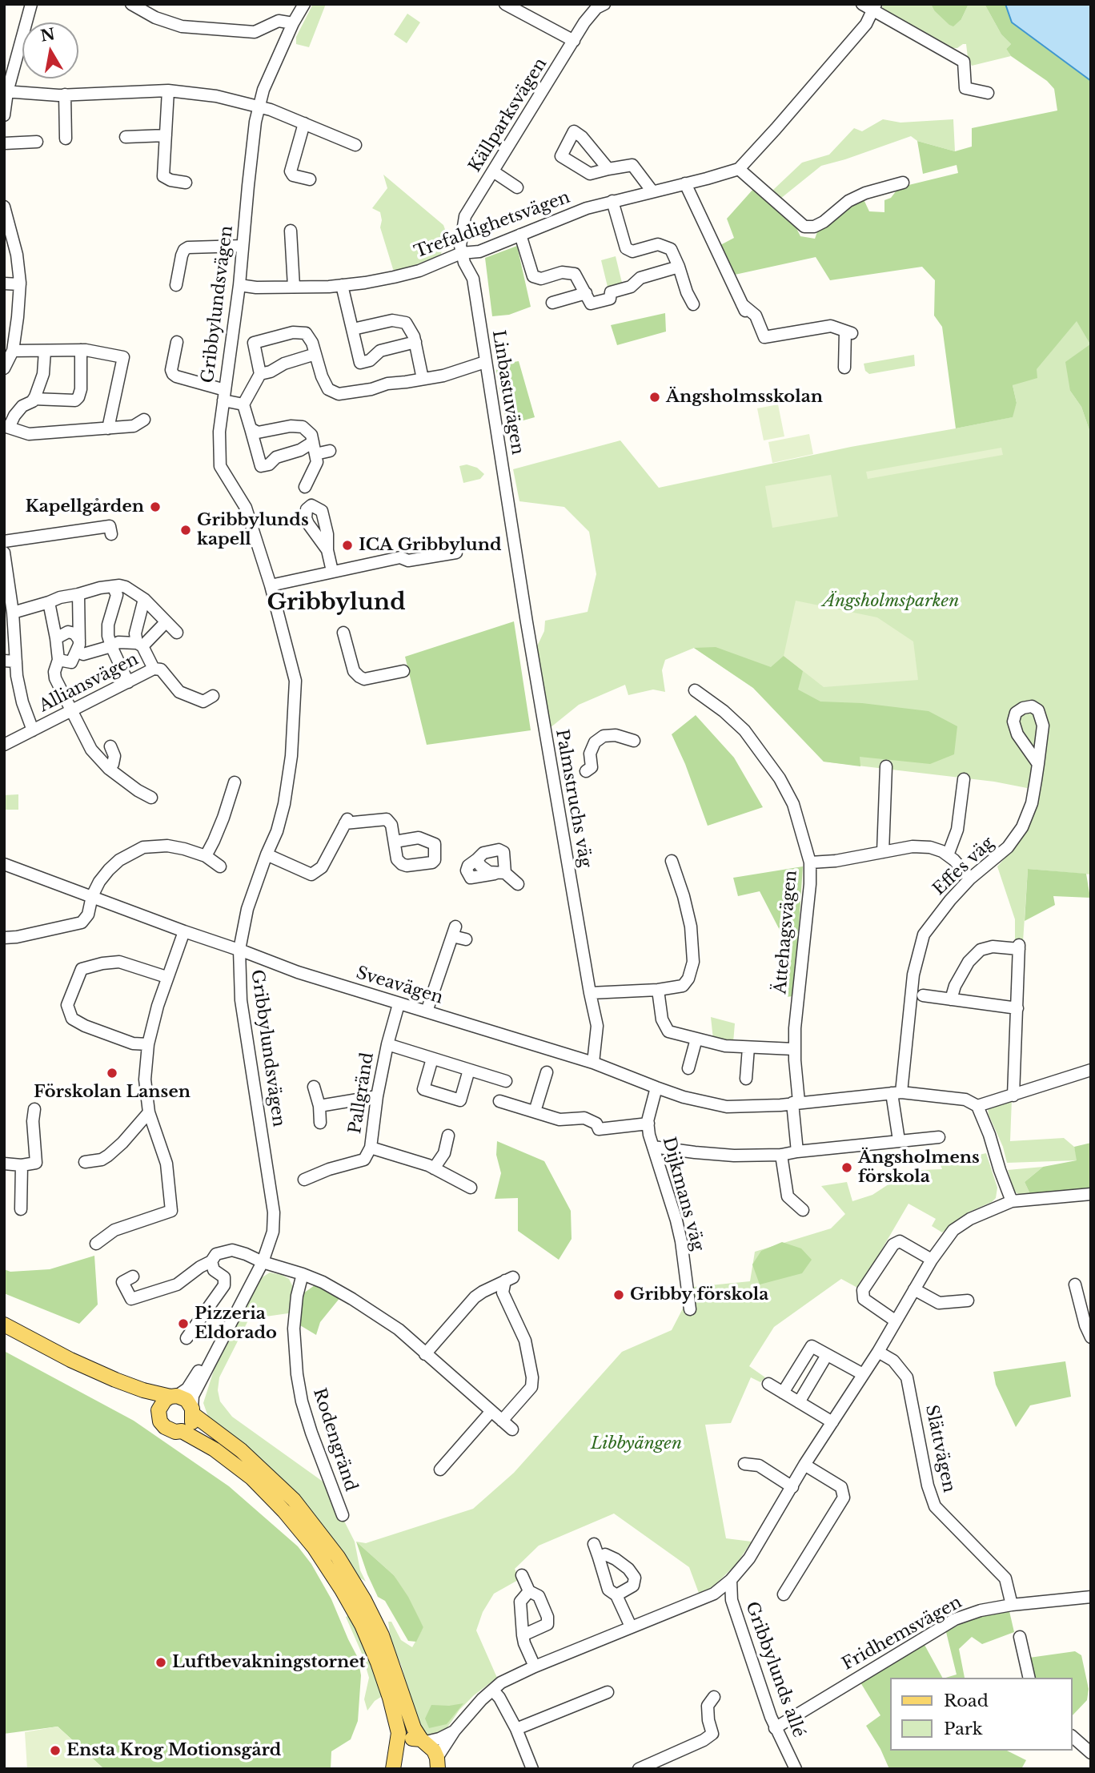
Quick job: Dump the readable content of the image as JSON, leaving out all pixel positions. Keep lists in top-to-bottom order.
{
  "streets": {
    "street": [
      "Källparksvägen",
      "Trefaldighetsvägen",
      "Gribbylundsvägen",
      "Linbastuvägen",
      "Alliansvägen",
      "Palmstruchs väg",
      "Effes väg",
      "Ättehagsvägen",
      "Sveavägen",
      "Pallgränd",
      "Dijkmans väg",
      "Rodengränd",
      "Slättvägen",
      "Fridhemsvägen",
      "Gribbylunds allé"
    ]
  },
  "crossings": [
    ["Källparksvägen", "Trefaldighetsvägen"],
    ["Källparksvägen", "Linbastuvägen"],
    ["Trefaldighetsvägen", "Gribbylundsvägen"],
    ["Trefaldighetsvägen", "Linbastuvägen"],
    ["Gribbylundsvägen", "Sveavägen"],
    ["Linbastuvägen", "Palmstruchs väg"],
    ["Palmstruchs väg", "Sveavägen"],
    ["Effes väg", "Sveavägen"],
    ["Ättehagsvägen", "Sveavägen"],
    ["Sveavägen", "Pallgränd"],
    ["Sveavägen", "Dijkmans väg"],
    ["Slättvägen", "Fridhemsvägen"],
    ["Fridhemsvägen", "Gribbylunds allé"]
  ],
  "districts": ["Gribbylund"],
  "parks": ["Ängsholmsparken", "Libbyängen"],
  "places": [
    "Ängsholmsskolan",
    "Kapellgården",
    "Gribbylunds kapell",
    "ICA Gribbylund",
    "Förskolan Lansen",
    "Ängsholmens förskola",
    "Gribby förskola",
    "Pizzeria Eldorado",
    "Luftbevakningstornet",
    "Ensta Krog Motionsgård"
  ],
  "legend": ["Road", "Park"],
  "north": "top"
}
